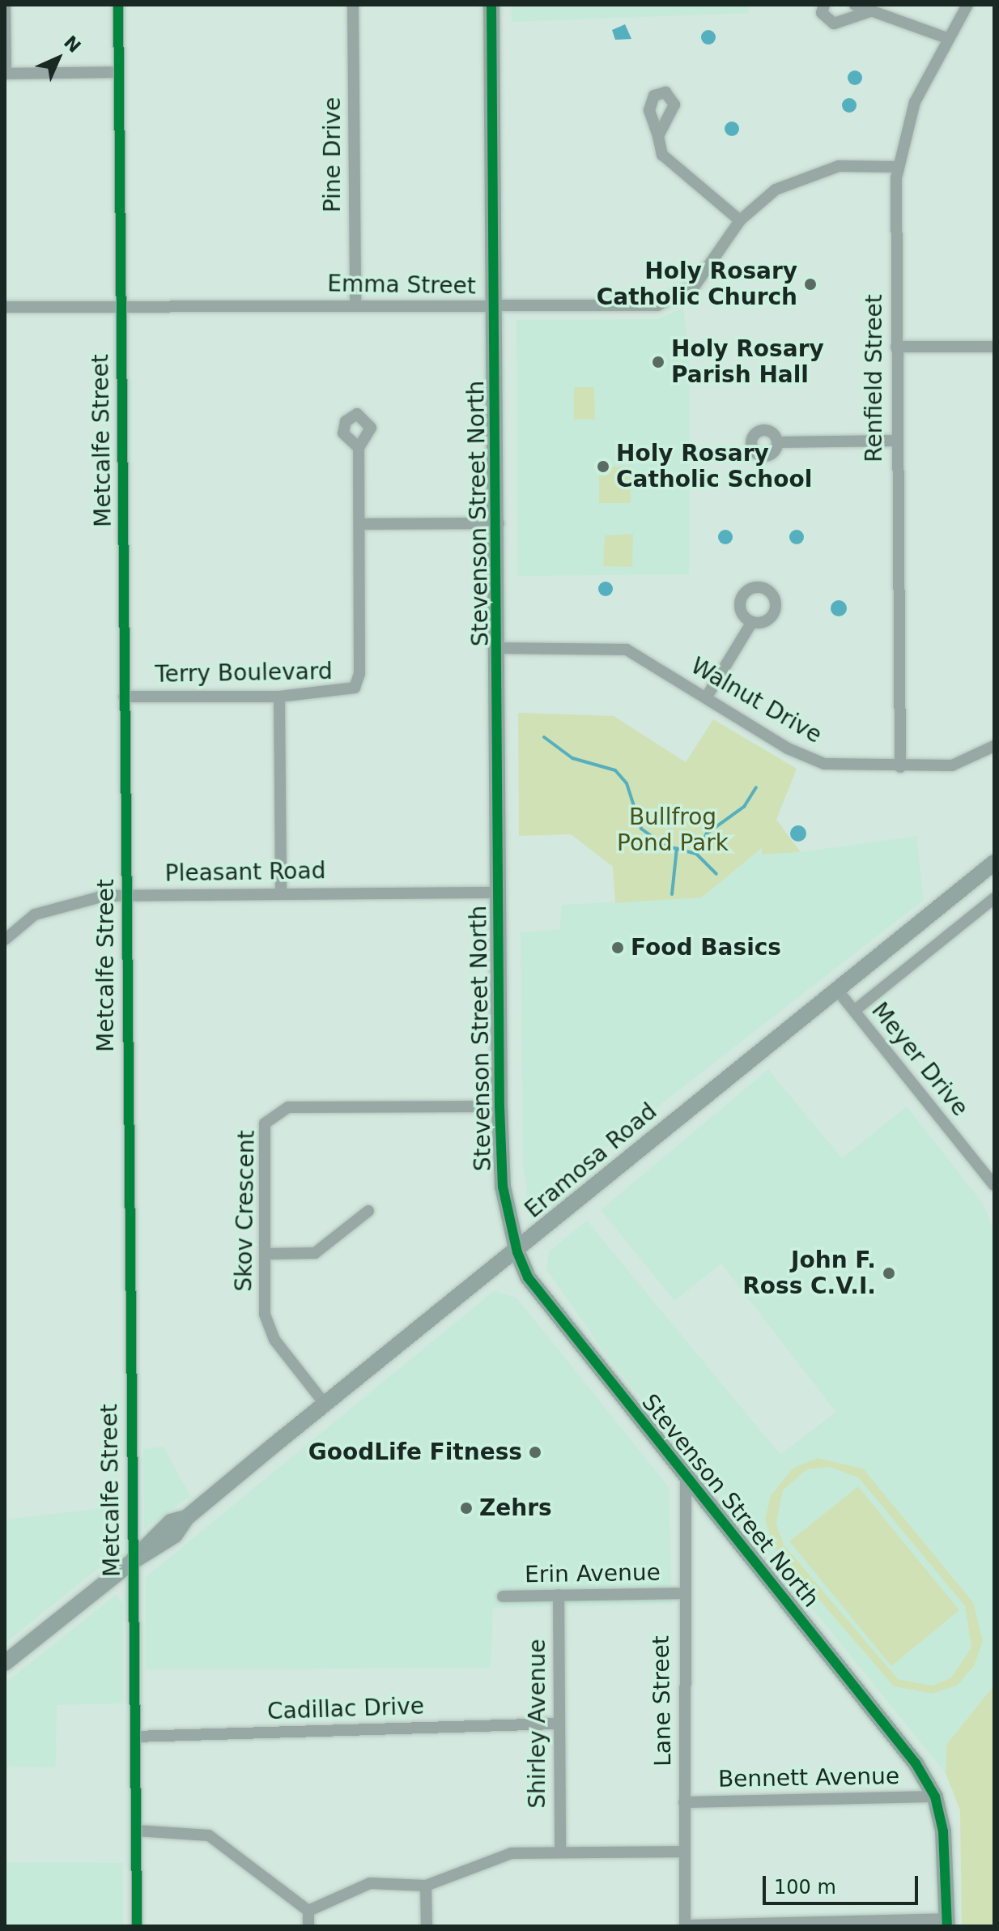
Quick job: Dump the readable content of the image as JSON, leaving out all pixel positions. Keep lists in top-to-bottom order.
{
  "streets": {
    "main road": ["Stevenson Street North", "Eramosa Road"],
    "street": [
      "Pine Drive",
      "Emma Street",
      "Renfield Street",
      "Metcalfe Street",
      "Terry Boulevard",
      "Walnut Drive",
      "Pleasant Road",
      "Meyer Drive",
      "Skov Crescent",
      "Erin Avenue",
      "Lane Street",
      "Cadillac Drive",
      "Shirley Avenue",
      "Bennett Avenue"
    ]
  },
  "crossings": [
    ["Pine Drive", "Emma Street"],
    ["Emma Street", "Renfield Street"],
    ["Emma Street", "Metcalfe Street"],
    ["Emma Street", "Stevenson Street North"],
    ["Renfield Street", "Walnut Drive"],
    ["Metcalfe Street", "Terry Boulevard"],
    ["Metcalfe Street", "Pleasant Road"],
    ["Metcalfe Street", "Eramosa Road"],
    ["Metcalfe Street", "Cadillac Drive"],
    ["Stevenson Street North", "Walnut Drive"],
    ["Stevenson Street North", "Pleasant Road"],
    ["Stevenson Street North", "Eramosa Road"],
    ["Stevenson Street North", "Skov Crescent"],
    ["Stevenson Street North", "Lane Street"],
    ["Stevenson Street North", "Bennett Avenue"],
    ["Meyer Drive", "Eramosa Road"],
    ["Eramosa Road", "Skov Crescent"],
    ["Erin Avenue", "Lane Street"],
    ["Erin Avenue", "Shirley Avenue"],
    ["Lane Street", "Bennett Avenue"],
    ["Cadillac Drive", "Shirley Avenue"]
  ],
  "parks": ["Bullfrog Pond Park"],
  "places": [
    "Holy Rosary Catholic Church",
    "Holy Rosary Parish Hall",
    "Holy Rosary Catholic School",
    "Food Basics",
    "John F. Ross C.V.I.",
    "GoodLife Fitness",
    "Zehrs"
  ],
  "scale_bar": "100 m",
  "north": "top right"
}
